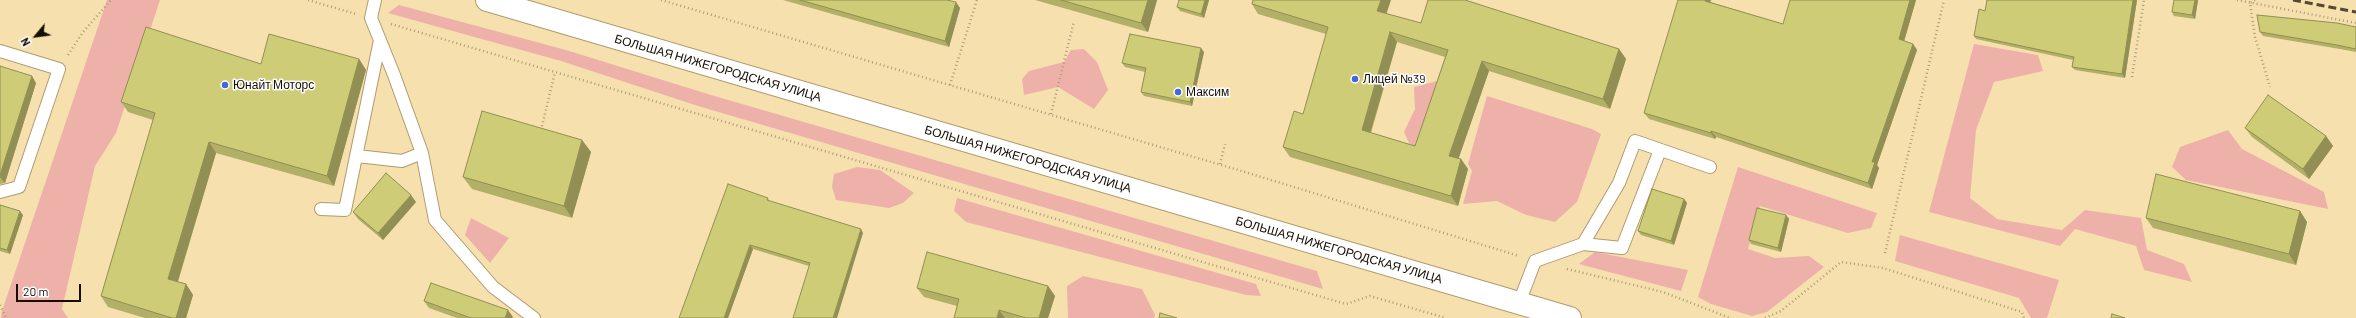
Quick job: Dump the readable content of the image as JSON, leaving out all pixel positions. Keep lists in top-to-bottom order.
{
  "streets": {
    "main road": ["БОЛЬШАЯ НИЖЕГОРОДСКАЯ УЛИЦА"]
  },
  "places": ["Лицей №39", "Юнайт Моторс", "Максим"],
  "scale_bar": "20 m",
  "north": "bottom left"
}
